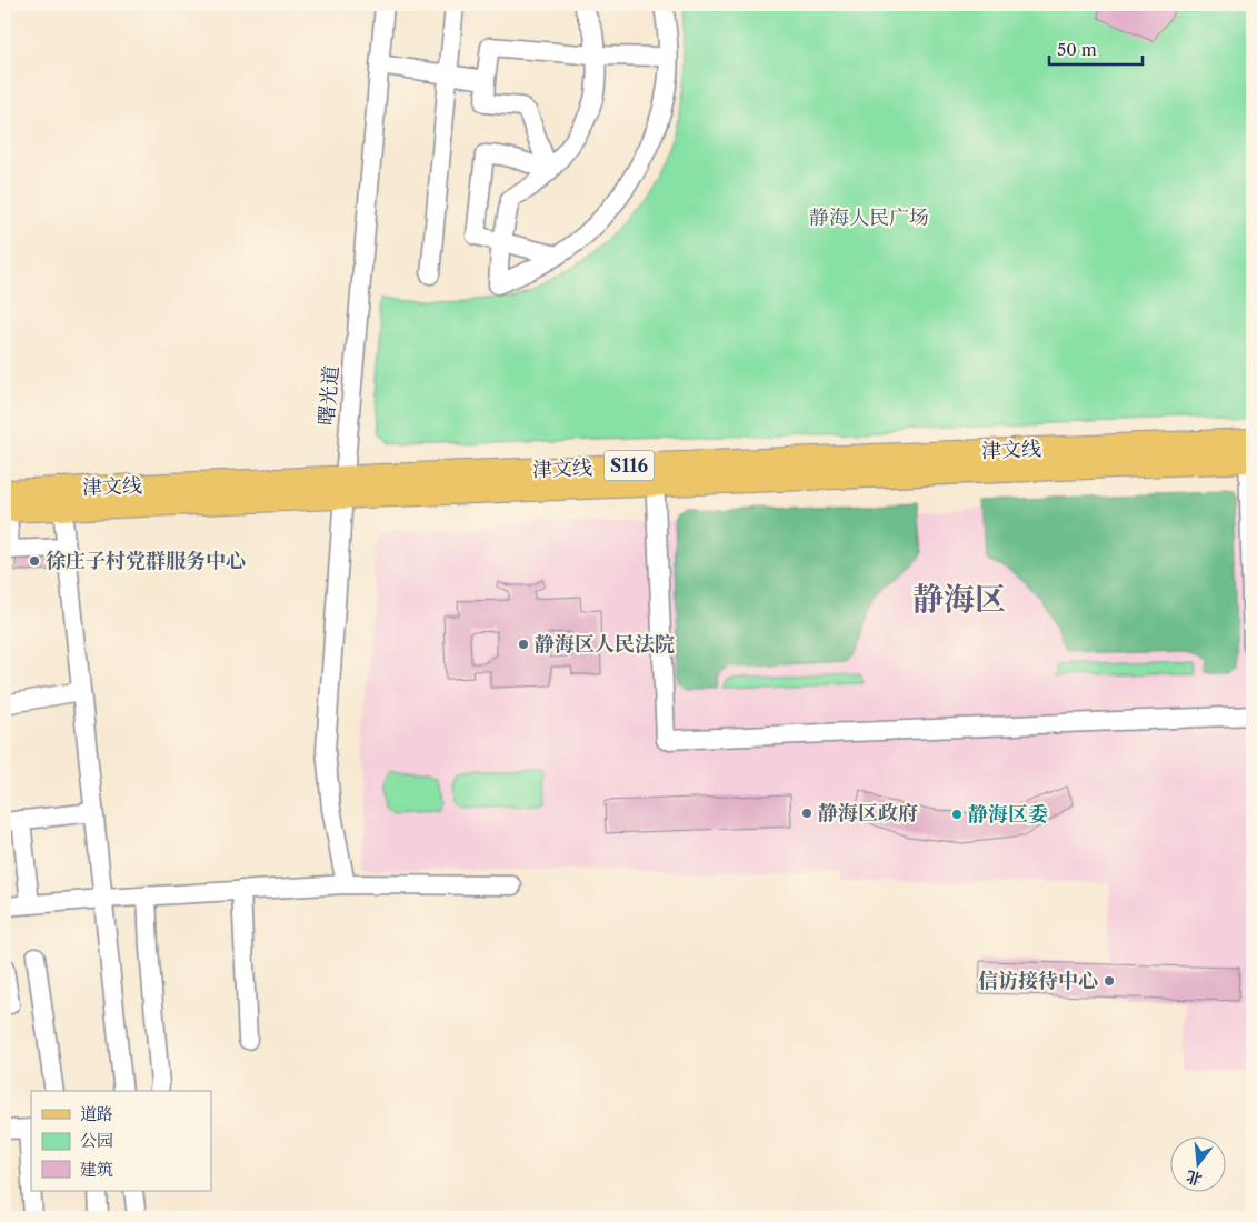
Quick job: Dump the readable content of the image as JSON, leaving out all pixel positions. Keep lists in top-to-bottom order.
{
  "streets": {
    "main road": ["津文线", "S116"],
    "street": ["曙光道"]
  },
  "crossings": [
    ["曙光道", "津文线"]
  ],
  "districts": ["静海区"],
  "parks": ["静海人民广场"],
  "places": [
    "徐庄子村党群服务中心",
    "静海区人民法院",
    "静海区政府",
    "静海区委",
    "信访接待中心"
  ],
  "legend": ["道路", "公园", "建筑"],
  "scale_bar": "50 m",
  "north": "bottom"
}
